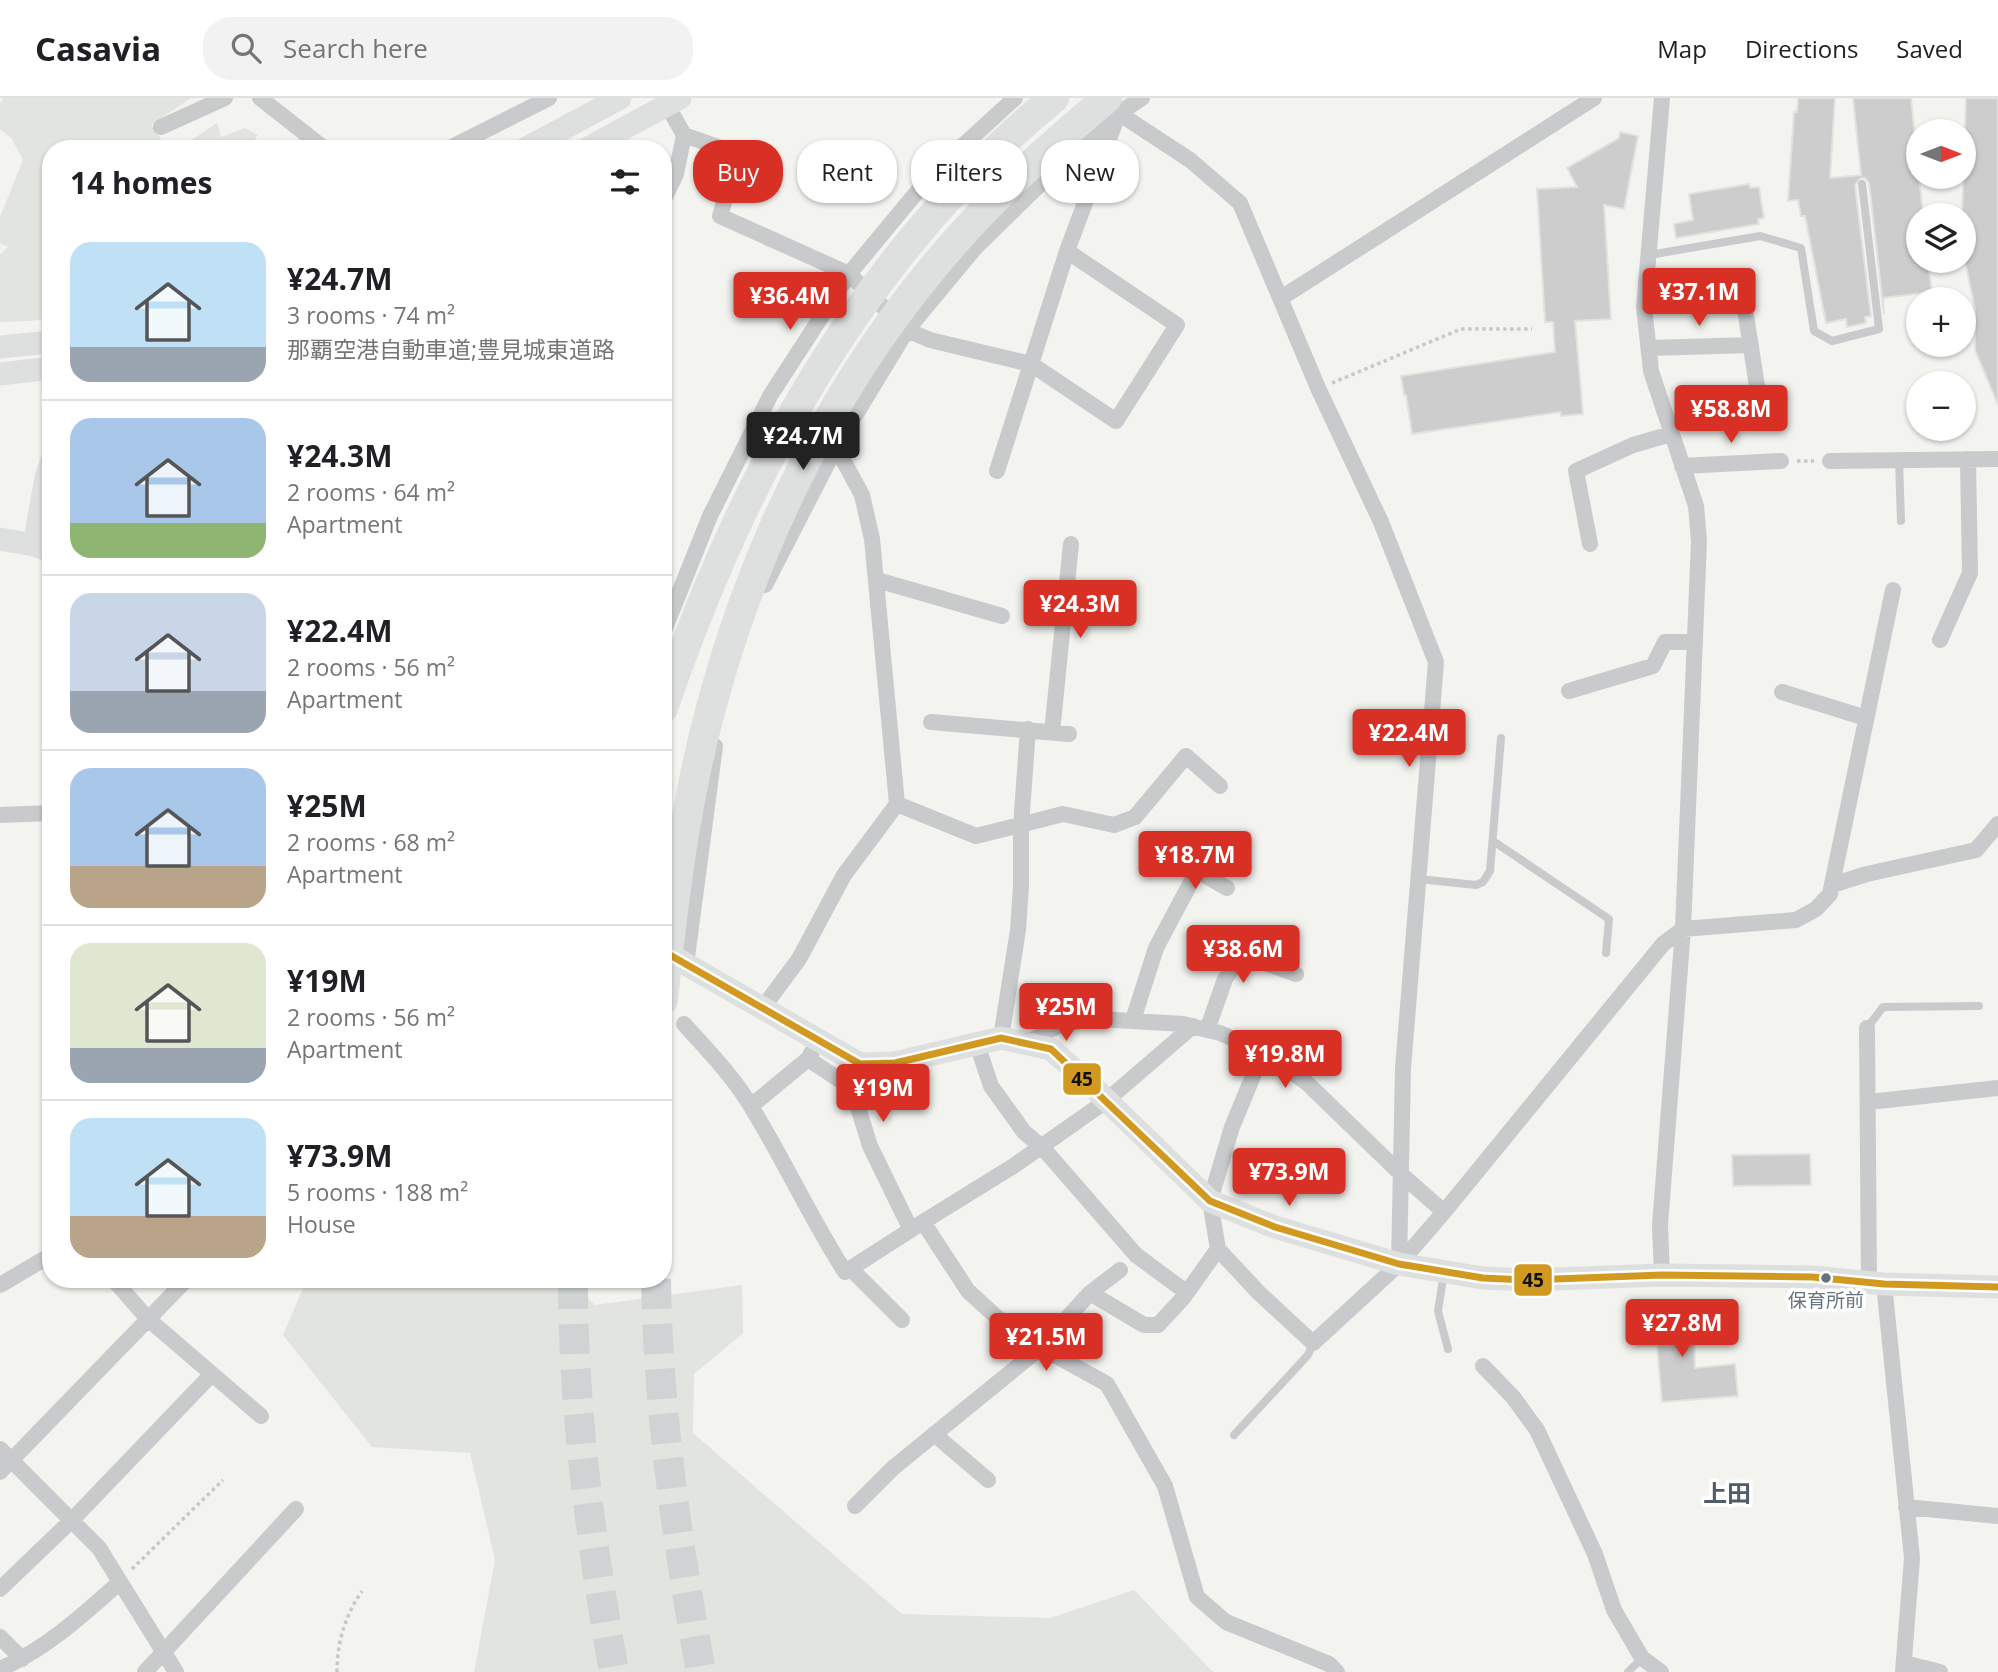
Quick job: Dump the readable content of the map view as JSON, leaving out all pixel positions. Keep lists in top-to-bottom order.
{
  "districts": ["上田"],
  "places": ["保育所前"],
  "lines": ["transit line 45"],
  "north": "right",
  "page": {
    "header": "Casavia",
    "search": "Search here",
    "nav": ["Map", "Directions", "Saved"],
    "map_buttons": ["+", "−"],
    "chip": [
      "Buy",
      "Rent",
      "Filters",
      "New"
    ],
    "heading": "14 homes",
    "list": [
      {
        "name": "¥24.7M",
        "note": "3 rooms · 74 m² · 那覇空港自動車道;豊見城東道路"
      },
      {
        "name": "¥24.3M",
        "note": "2 rooms · 64 m² · Apartment"
      },
      {
        "name": "¥22.4M",
        "note": "2 rooms · 56 m² · Apartment"
      },
      {
        "name": "¥25M",
        "note": "2 rooms · 68 m² · Apartment"
      },
      {
        "name": "¥19M",
        "note": "2 rooms · 56 m² · Apartment"
      },
      {
        "name": "¥73.9M",
        "note": "5 rooms · 188 m² · House"
      }
    ],
    "price": [
      "¥37.1M",
      "¥36.4M",
      "¥58.8M",
      "¥24.7M",
      "¥24.3M",
      "¥22.4M",
      "¥18.7M",
      "¥38.6M",
      "¥25M",
      "¥19.8M",
      "¥19M",
      "¥73.9M",
      "¥27.8M",
      "¥21.5M"
    ]
  }
}
